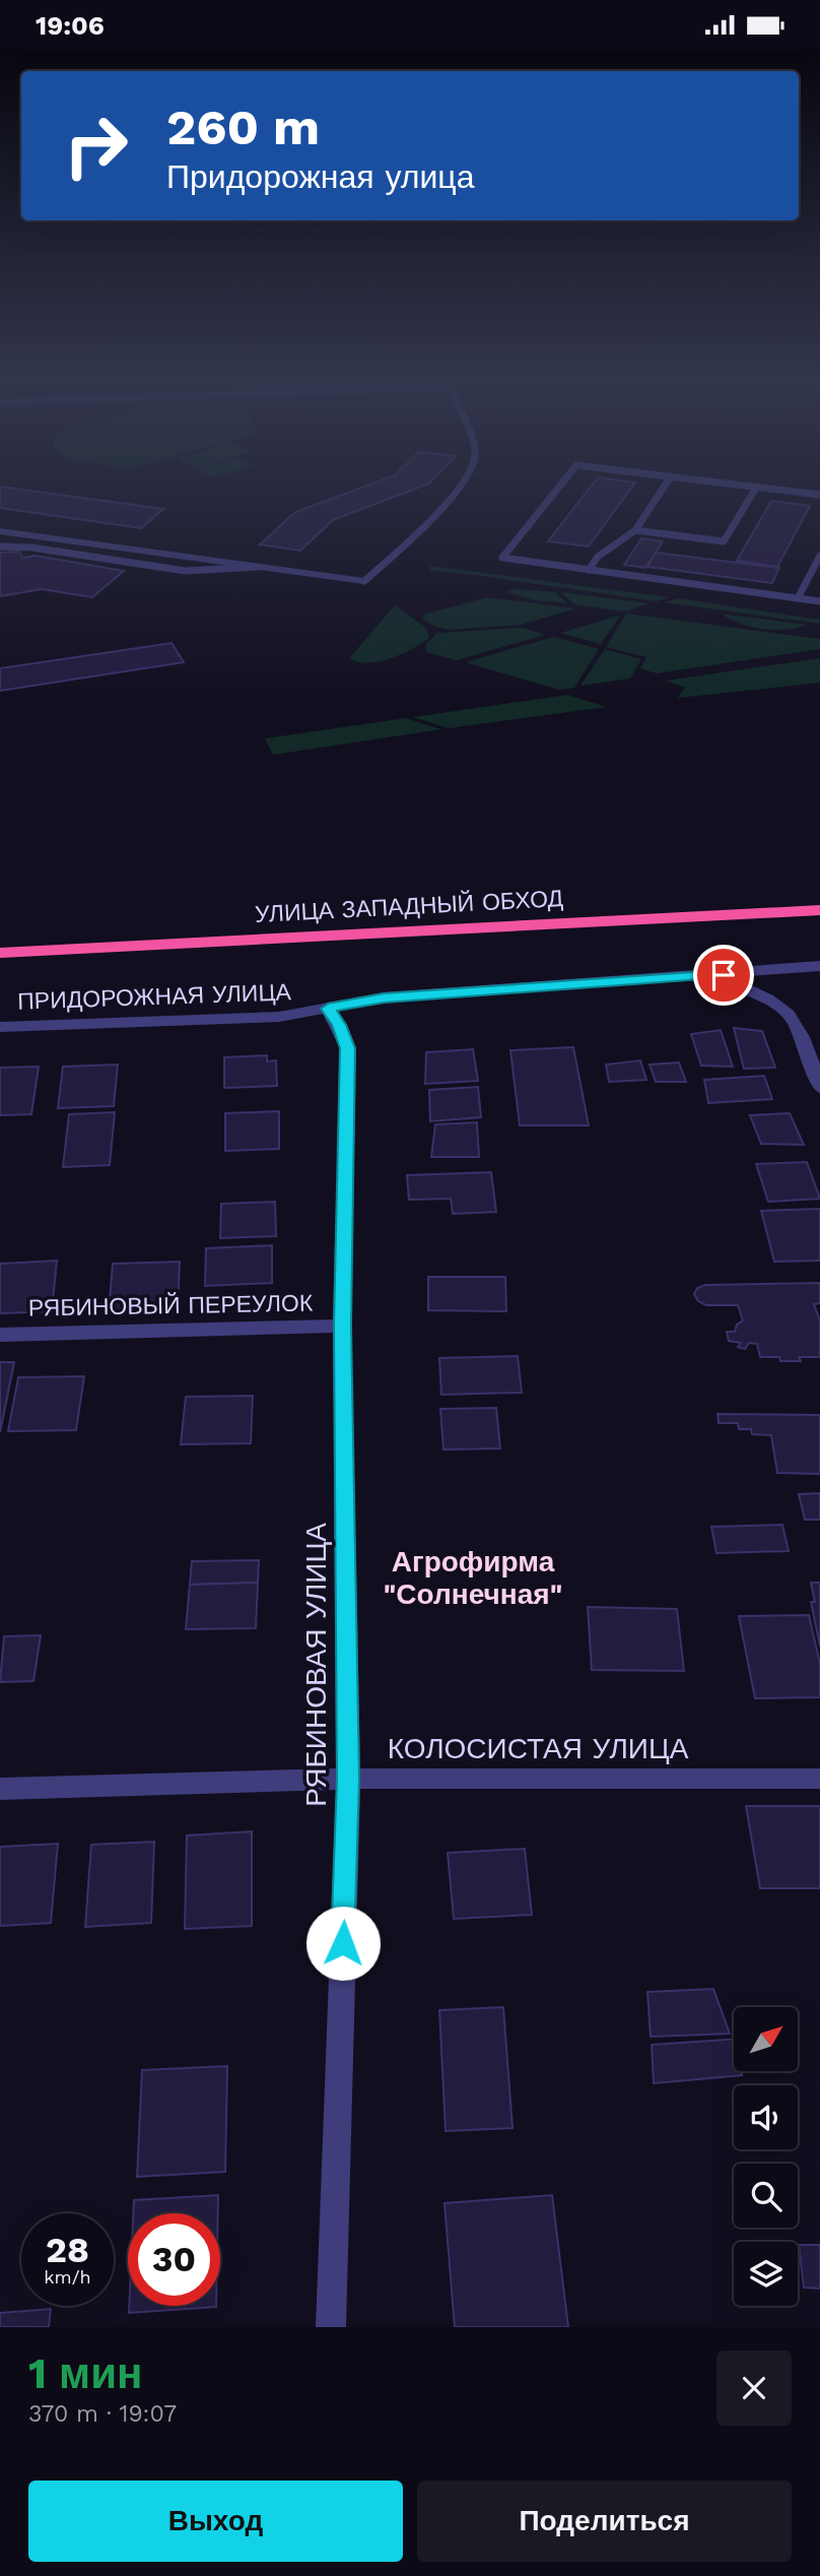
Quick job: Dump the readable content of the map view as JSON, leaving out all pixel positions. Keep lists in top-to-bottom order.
{
  "streets": {
    "highway": ["УЛИЦА ЗАПАДНЫЙ ОБХОД"],
    "street": [
      "ПРИДОРОЖНАЯ УЛИЦА",
      "РЯБИНОВЫЙ ПЕРЕУЛОК",
      "РЯБИНОВАЯ УЛИЦА",
      "КОЛОСИСТАЯ УЛИЦА"
    ]
  },
  "crossings": [
    ["ПРИДОРОЖНАЯ УЛИЦА", "РЯБИНОВАЯ УЛИЦА"],
    ["РЯБИНОВЫЙ ПЕРЕУЛОК", "РЯБИНОВАЯ УЛИЦА"],
    ["РЯБИНОВАЯ УЛИЦА", "КОЛОСИСТАЯ УЛИЦА"]
  ],
  "districts": ["Агрофирма \"Солнечная\""],
  "north": "top right",
  "page": {
    "status": "19:06",
    "turn": ["260 m", "Придорожная улица"],
    "speed": "28 km/h",
    "limit": "30",
    "heading": ["1 мин", "370 m · 19:07"],
    "buttons": ["Выход", "Поделиться"]
  }
}
